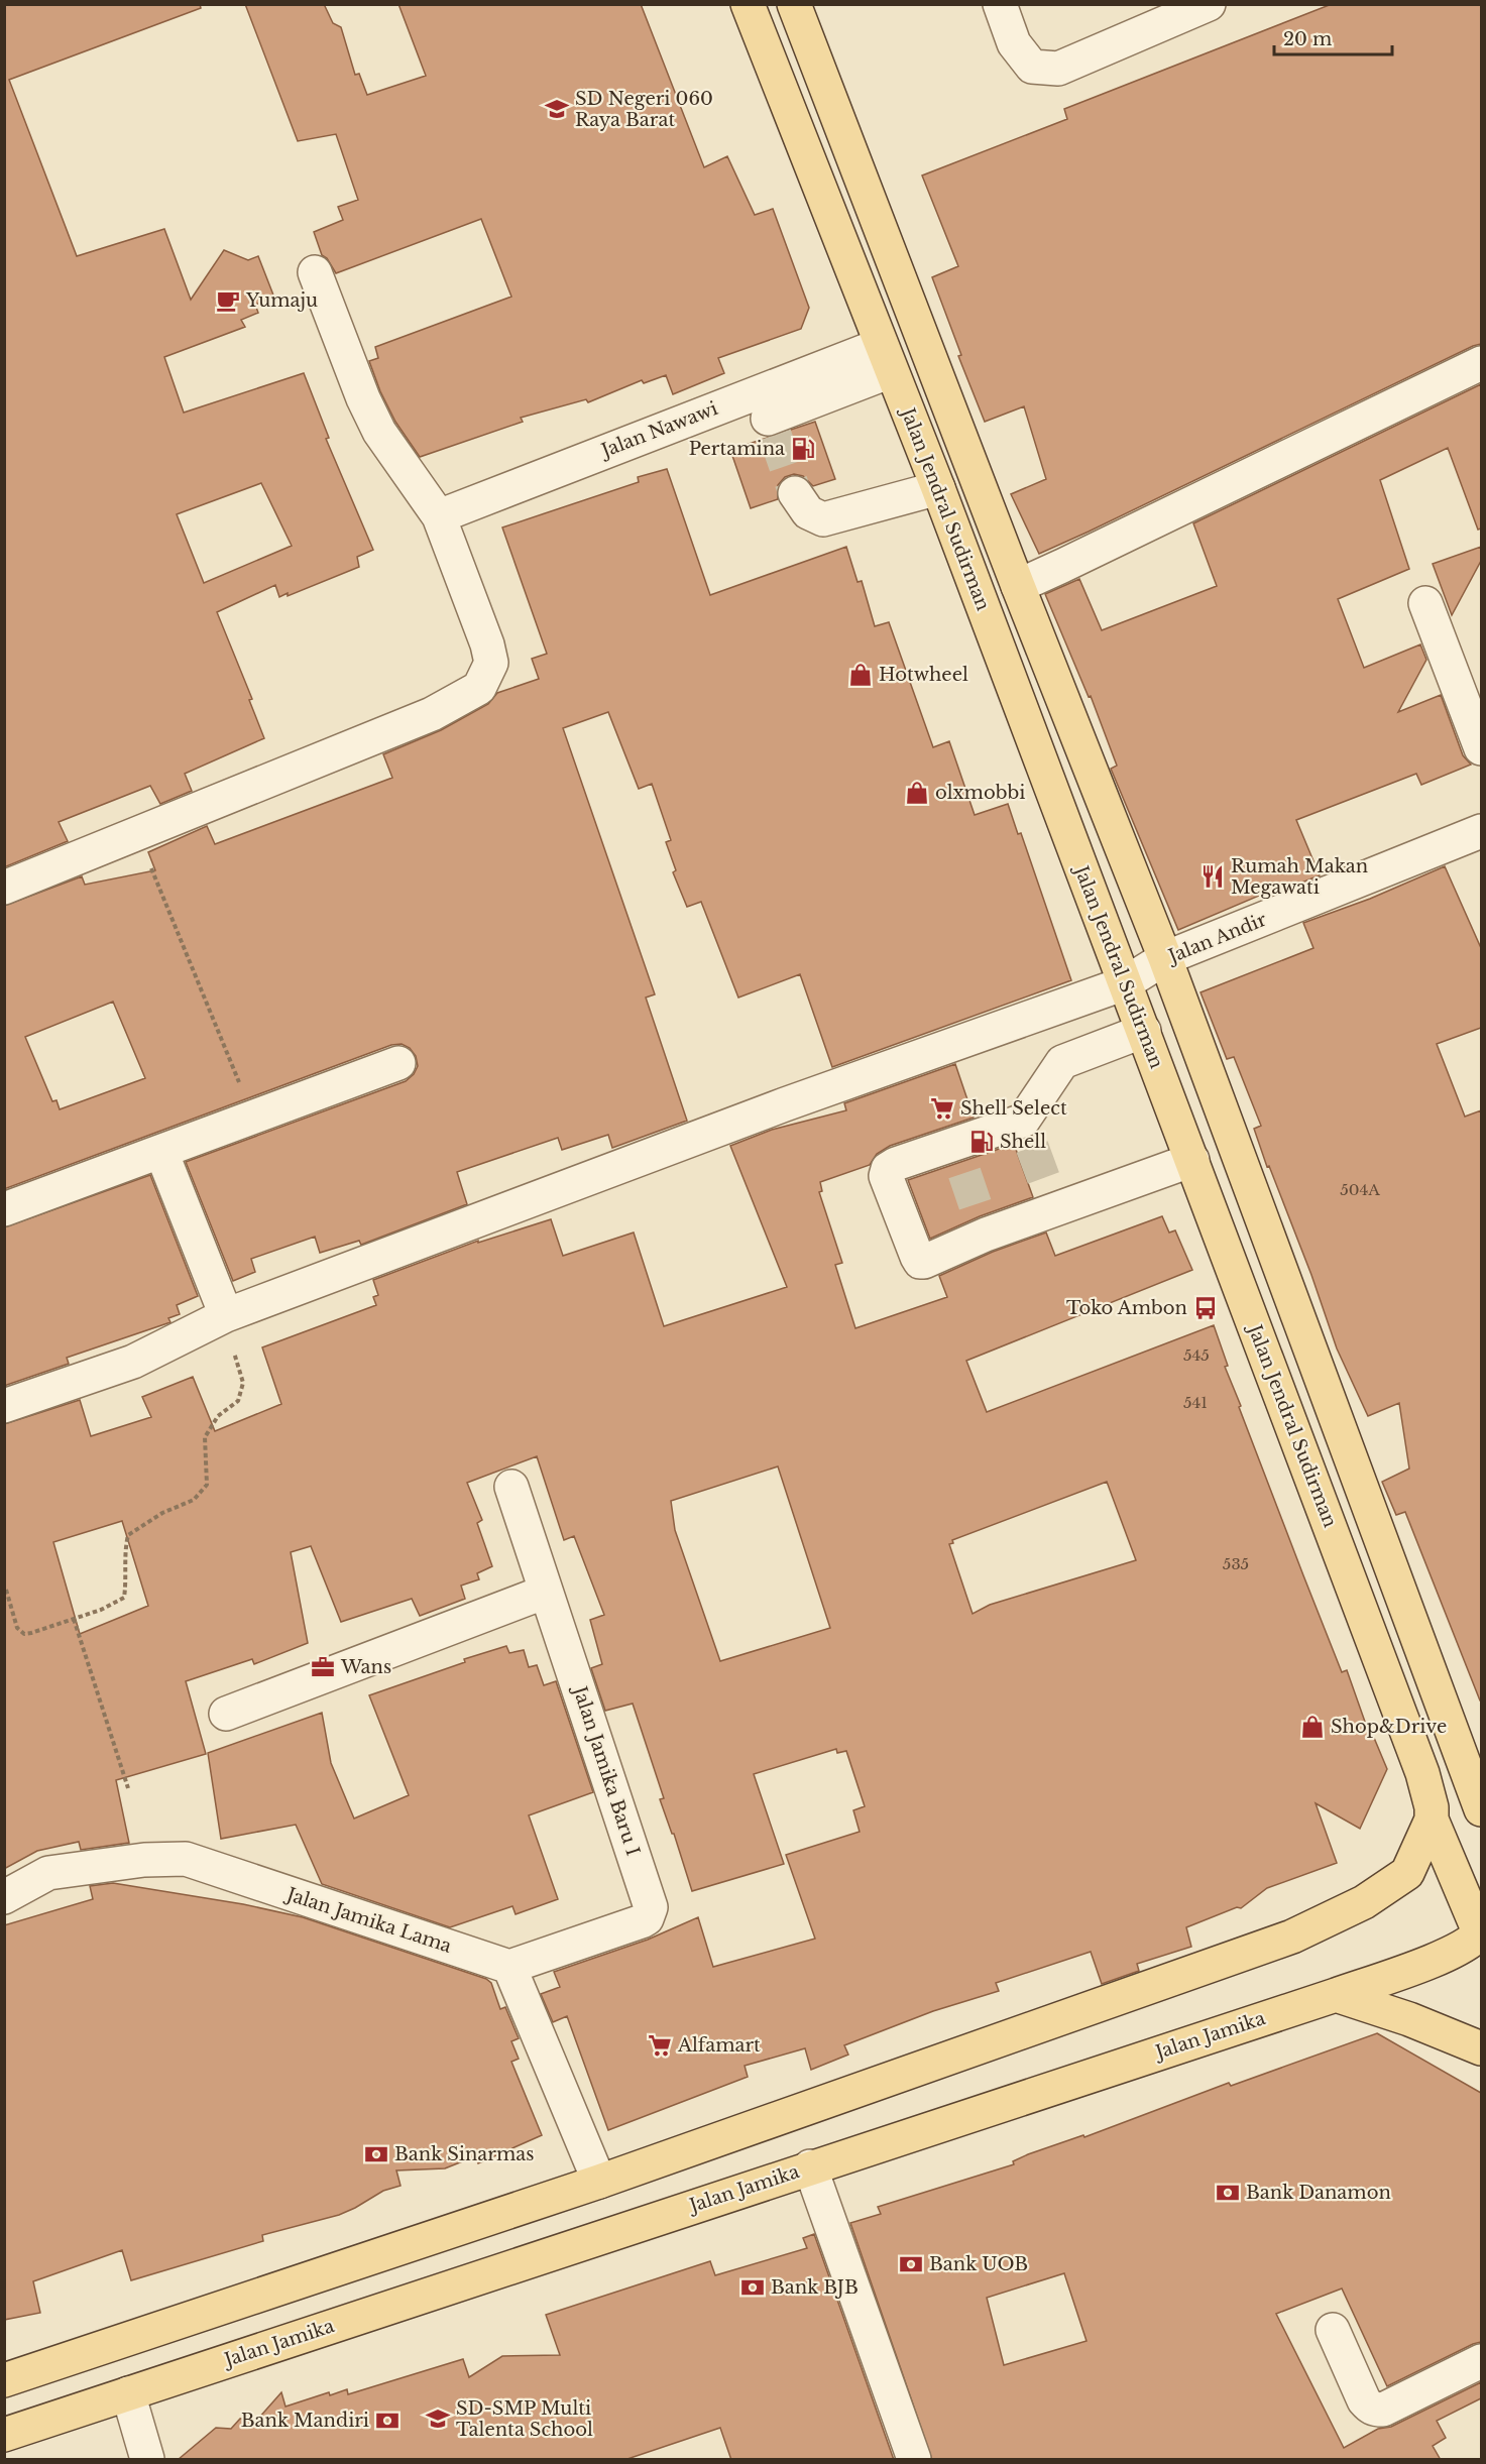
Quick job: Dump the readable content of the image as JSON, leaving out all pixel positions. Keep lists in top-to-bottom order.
{
  "streets": {
    "main road": ["Jalan Jendral Sudirman", "Jalan Jamika"],
    "street": [
      "Jalan Nawawi",
      "Jalan Andir",
      "Jalan Jamika Baru I",
      "Jalan Jamika Lama"
    ]
  },
  "crossings": [
    ["Jalan Nawawi", "Jalan Jendral Sudirman"],
    ["Jalan Jendral Sudirman", "Jalan Andir"],
    ["Jalan Jendral Sudirman", "Jalan Jamika"],
    ["Jalan Jamika Baru I", "Jalan Jamika Lama"]
  ],
  "places": {
    "school or university": ["SD Negeri 060 Raya Barat", "SD-SMP Multi Talenta School"],
    "cafe": ["Yumaju"],
    "fuel station": ["Pertamina", "Shell"],
    "shop": ["Hotwheel", "olxmobbi", "Shop&Drive"],
    "restaurant": ["Rumah Makan Megawati"],
    "supermarket": ["Shell Select", "Alfamart"],
    "bus stop": ["Toko Ambon"],
    "office": ["Wans"],
    "bank": [
      "Bank Sinarmas",
      "Bank Danamon",
      "Bank UOB",
      "Bank BJB",
      "Bank Mandiri"
    ]
  },
  "house_numbers": [
    "504A",
    "545",
    "541",
    "535"
  ],
  "scale_bar": "20 m"
}
